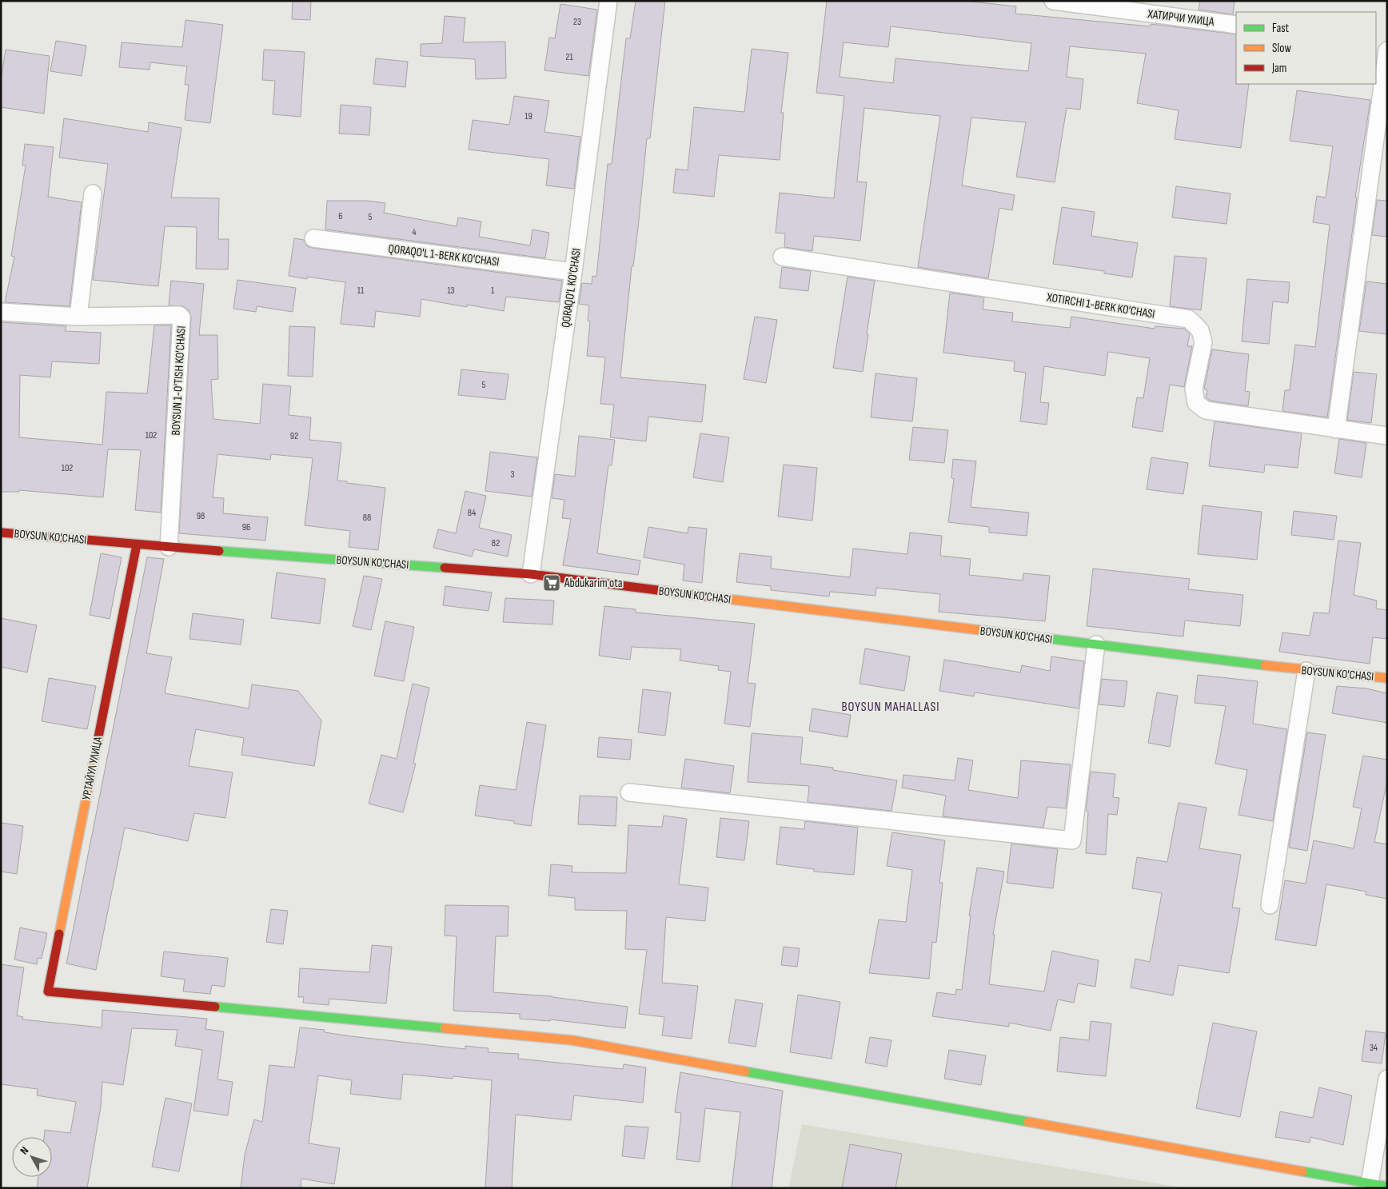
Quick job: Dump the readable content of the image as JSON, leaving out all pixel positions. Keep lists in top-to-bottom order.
{
  "streets": {
    "street": [
      "ХАТИРЧИ УЛИЦА",
      "QORAQO'L 1-BERK KO'CHASI",
      "QORAQO'L KO'CHASI",
      "XOTIRCHI 1-BERK KO'CHASI",
      "BOYSUN 1-O'TISH KO'CHASI",
      "BOYSUN KO'CHASI",
      "УРТАЙУЛ УЛИЦА"
    ]
  },
  "crossings": [
    ["QORAQO'L 1-BERK KO'CHASI", "QORAQO'L KO'CHASI"],
    ["QORAQO'L KO'CHASI", "BOYSUN KO'CHASI"],
    ["BOYSUN 1-O'TISH KO'CHASI", "BOYSUN KO'CHASI"],
    ["BOYSUN KO'CHASI", "УРТАЙУЛ УЛИЦА"]
  ],
  "districts": ["BOYSUN MAHALLASI"],
  "places": {
    "supermarket": ["Abdukarim ota"]
  },
  "house_numbers": [
    "23",
    "21",
    "19",
    "6",
    "5",
    "4",
    "11",
    "13",
    "1",
    "5",
    "102",
    "92",
    "102",
    "3",
    "84",
    "98",
    "88",
    "96",
    "82",
    "34"
  ],
  "legend": ["Fast", "Slow", "Jam"],
  "north": "top left"
}
